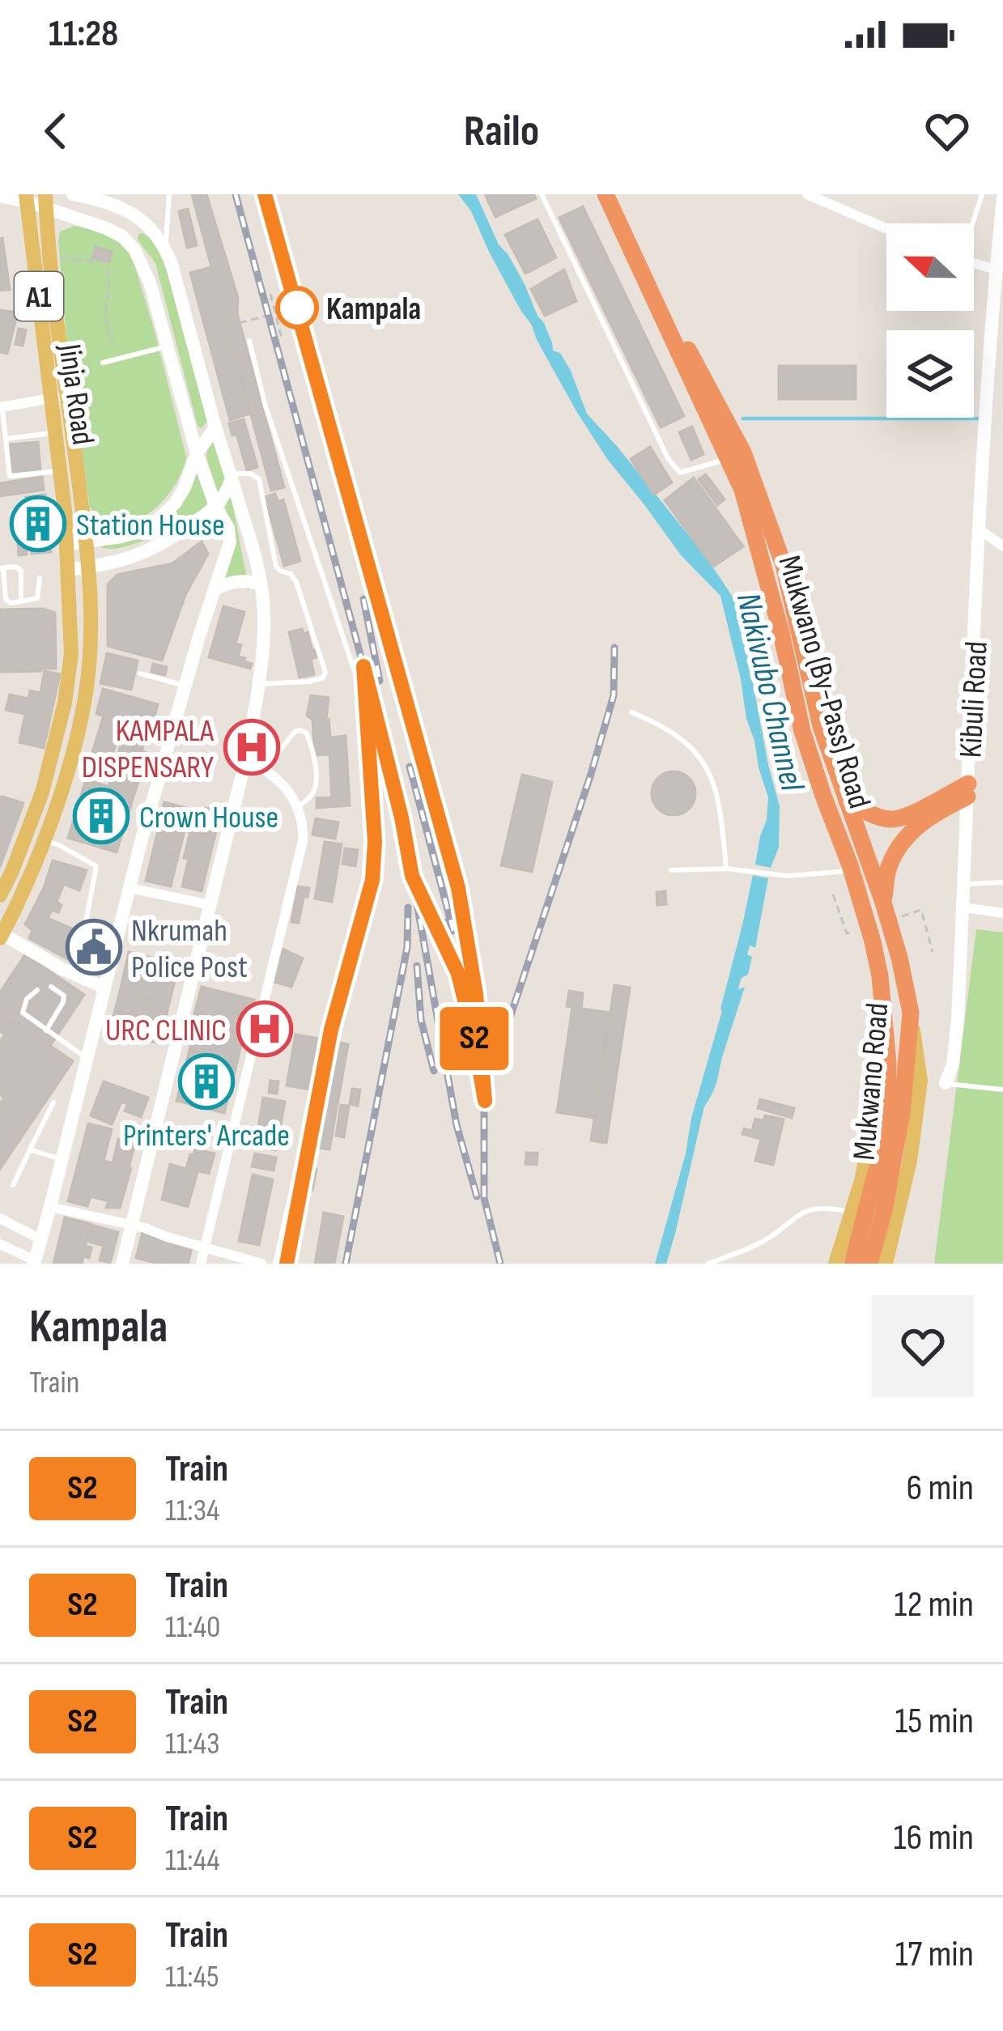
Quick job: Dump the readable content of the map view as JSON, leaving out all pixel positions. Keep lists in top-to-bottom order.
{
  "streets": {
    "highway": ["Mukwano (By-Pass) Road", "Mukwano Road"],
    "main road": ["A1", "Jinja Road"],
    "street": ["Kibuli Road"]
  },
  "crossings": [
    ["Mukwano (By-Pass) Road", "Mukwano Road"]
  ],
  "water": ["Nakivubo Channel"],
  "places": {
    "other": ["Kampala"],
    "building": ["Station House", "Crown House", "Printers' Arcade"],
    "hospital": ["KAMPALA DISPENSARY", "URC CLINIC"],
    "public building": ["Nkrumah Police Post"]
  },
  "north": "left",
  "page": {
    "status": "11:28",
    "header": "Railo",
    "on_map": "S2",
    "heading": ["Kampala", "Train"],
    "list": [
      {
        "mark": "S2",
        "name": "Train",
        "note": "11:34",
        "value": "6 min"
      },
      {
        "mark": "S2",
        "name": "Train",
        "note": "11:40",
        "value": "12 min"
      },
      {
        "mark": "S2",
        "name": "Train",
        "note": "11:43",
        "value": "15 min"
      },
      {
        "mark": "S2",
        "name": "Train",
        "note": "11:44",
        "value": "16 min"
      },
      {
        "mark": "S2",
        "name": "Train",
        "note": "11:45",
        "value": "17 min"
      }
    ]
  }
}
